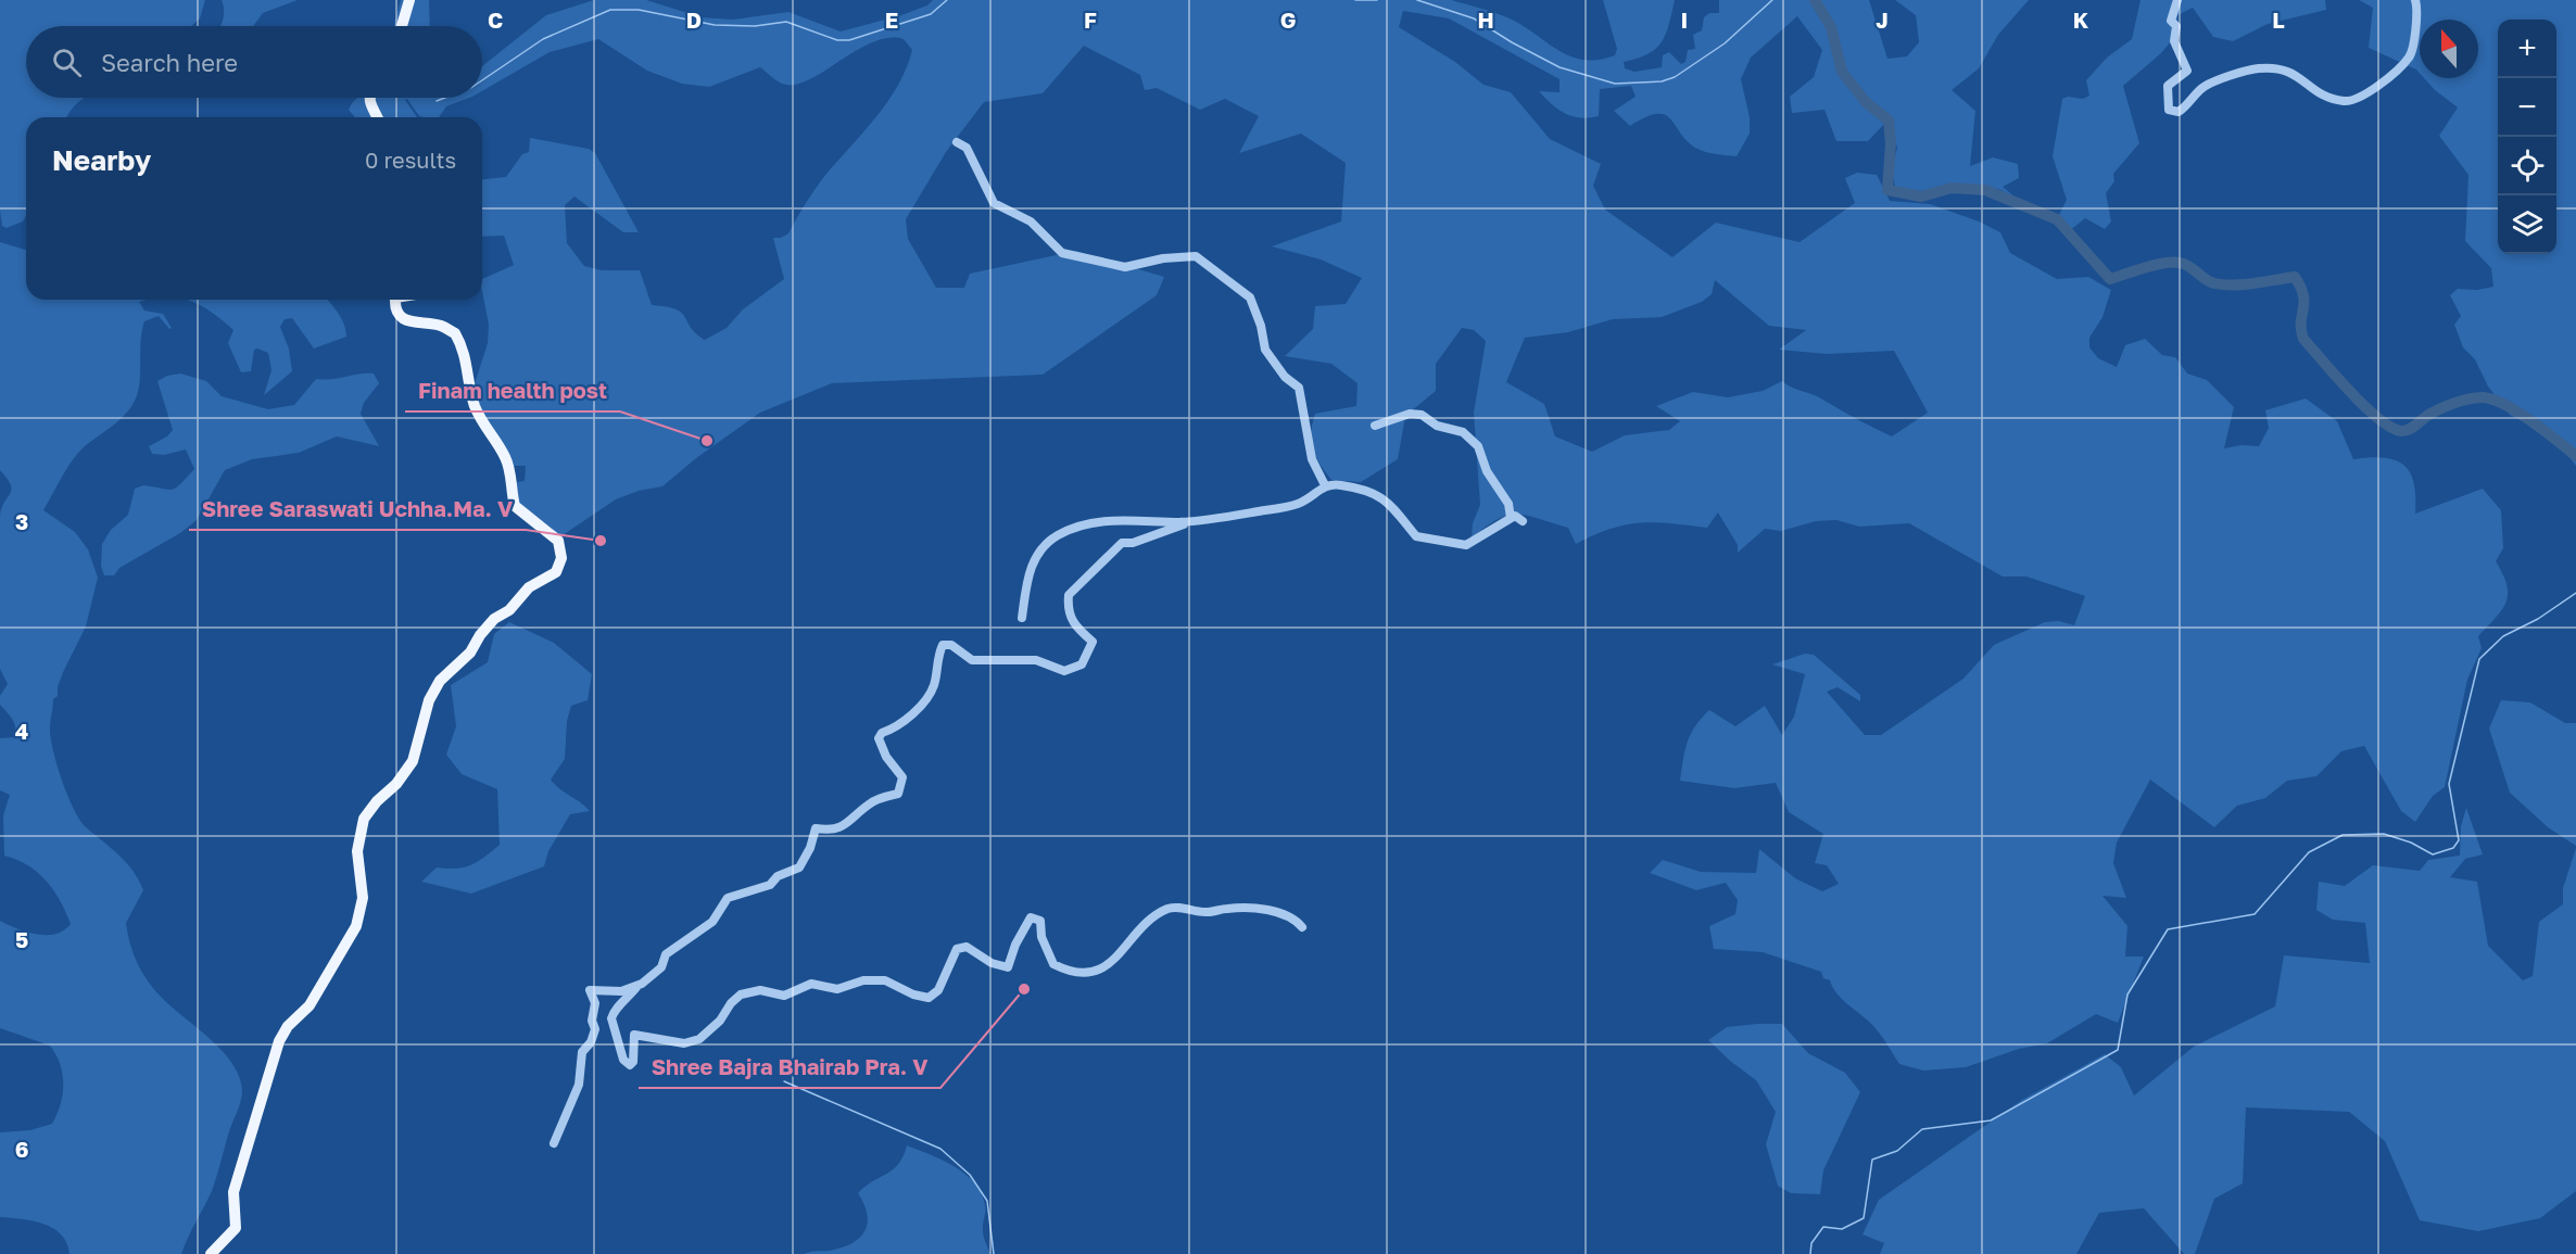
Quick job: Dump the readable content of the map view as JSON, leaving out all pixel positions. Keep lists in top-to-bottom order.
{
  "places": ["Finam health post", "Shree Saraswati Uchha.Ma. V", "Shree Bajra Bhairab Pra. V"],
  "north": "top",
  "page": {
    "map_buttons": ["+", "−"],
    "search": "Search here",
    "heading": ["Nearby", "0 results"]
  },
  "grid": {
    "columns": [
      "C",
      "D",
      "E",
      "F",
      "G",
      "H",
      "I",
      "J",
      "K",
      "L"
    ],
    "rows": [
      "3",
      "4",
      "5",
      "6"
    ]
  }
}
